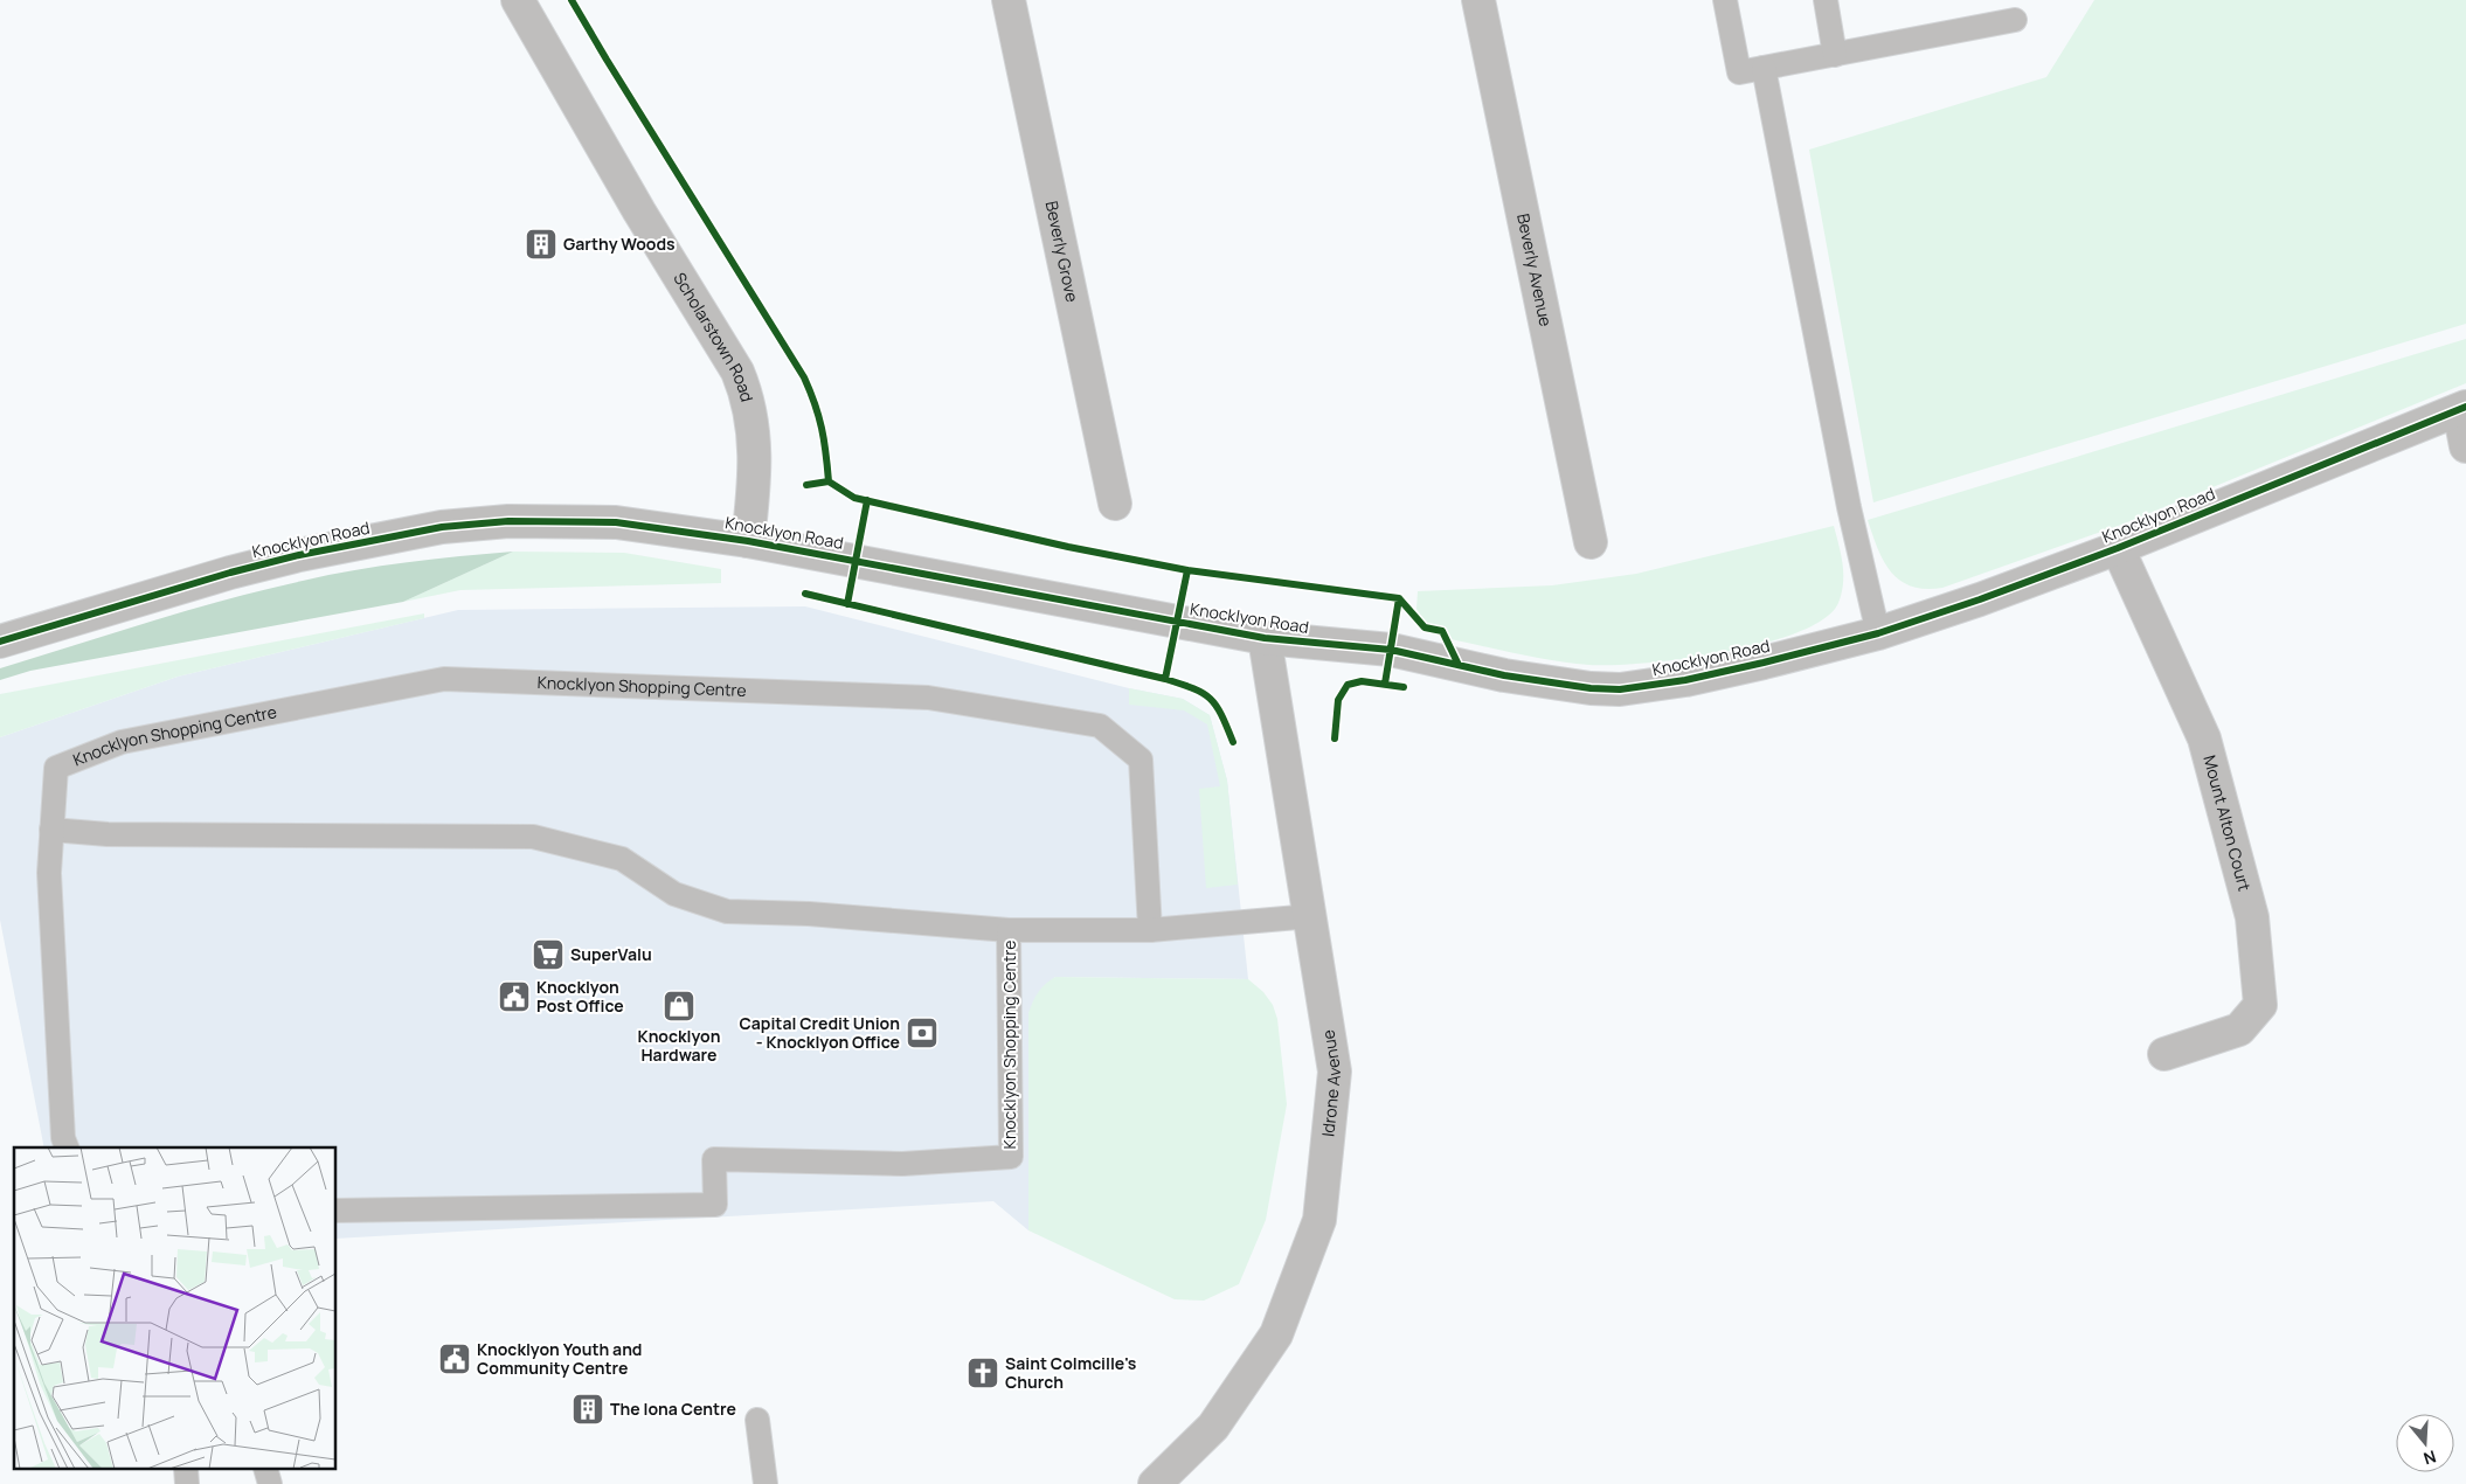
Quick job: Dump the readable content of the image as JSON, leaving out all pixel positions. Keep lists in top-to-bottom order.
{
  "streets": {
    "street": [
      "Beverly Grove",
      "Beverly Avenue",
      "Scholarstown Road",
      "Knocklyon Road",
      "Mount Alton Court",
      "Idrone Avenue"
    ],
    "lane": ["Knocklyon Shopping Centre"]
  },
  "crossings": [
    ["Scholarstown Road", "Knocklyon Road"],
    ["Knocklyon Road", "Mount Alton Court"],
    ["Knocklyon Road", "Idrone Avenue"],
    ["Knocklyon Shopping Centre", "Idrone Avenue"]
  ],
  "places": {
    "building": ["Garthy Woods", "The Iona Centre"],
    "supermarket": ["SuperValu"],
    "public building": ["Knocklyon Post Office", "Knocklyon Youth and Community Centre"],
    "shop": ["Knocklyon Hardware"],
    "bank": ["Capital Credit Union - Knocklyon Office"],
    "church": ["Saint Colmcille's Church"]
  },
  "north": "bottom"
}
